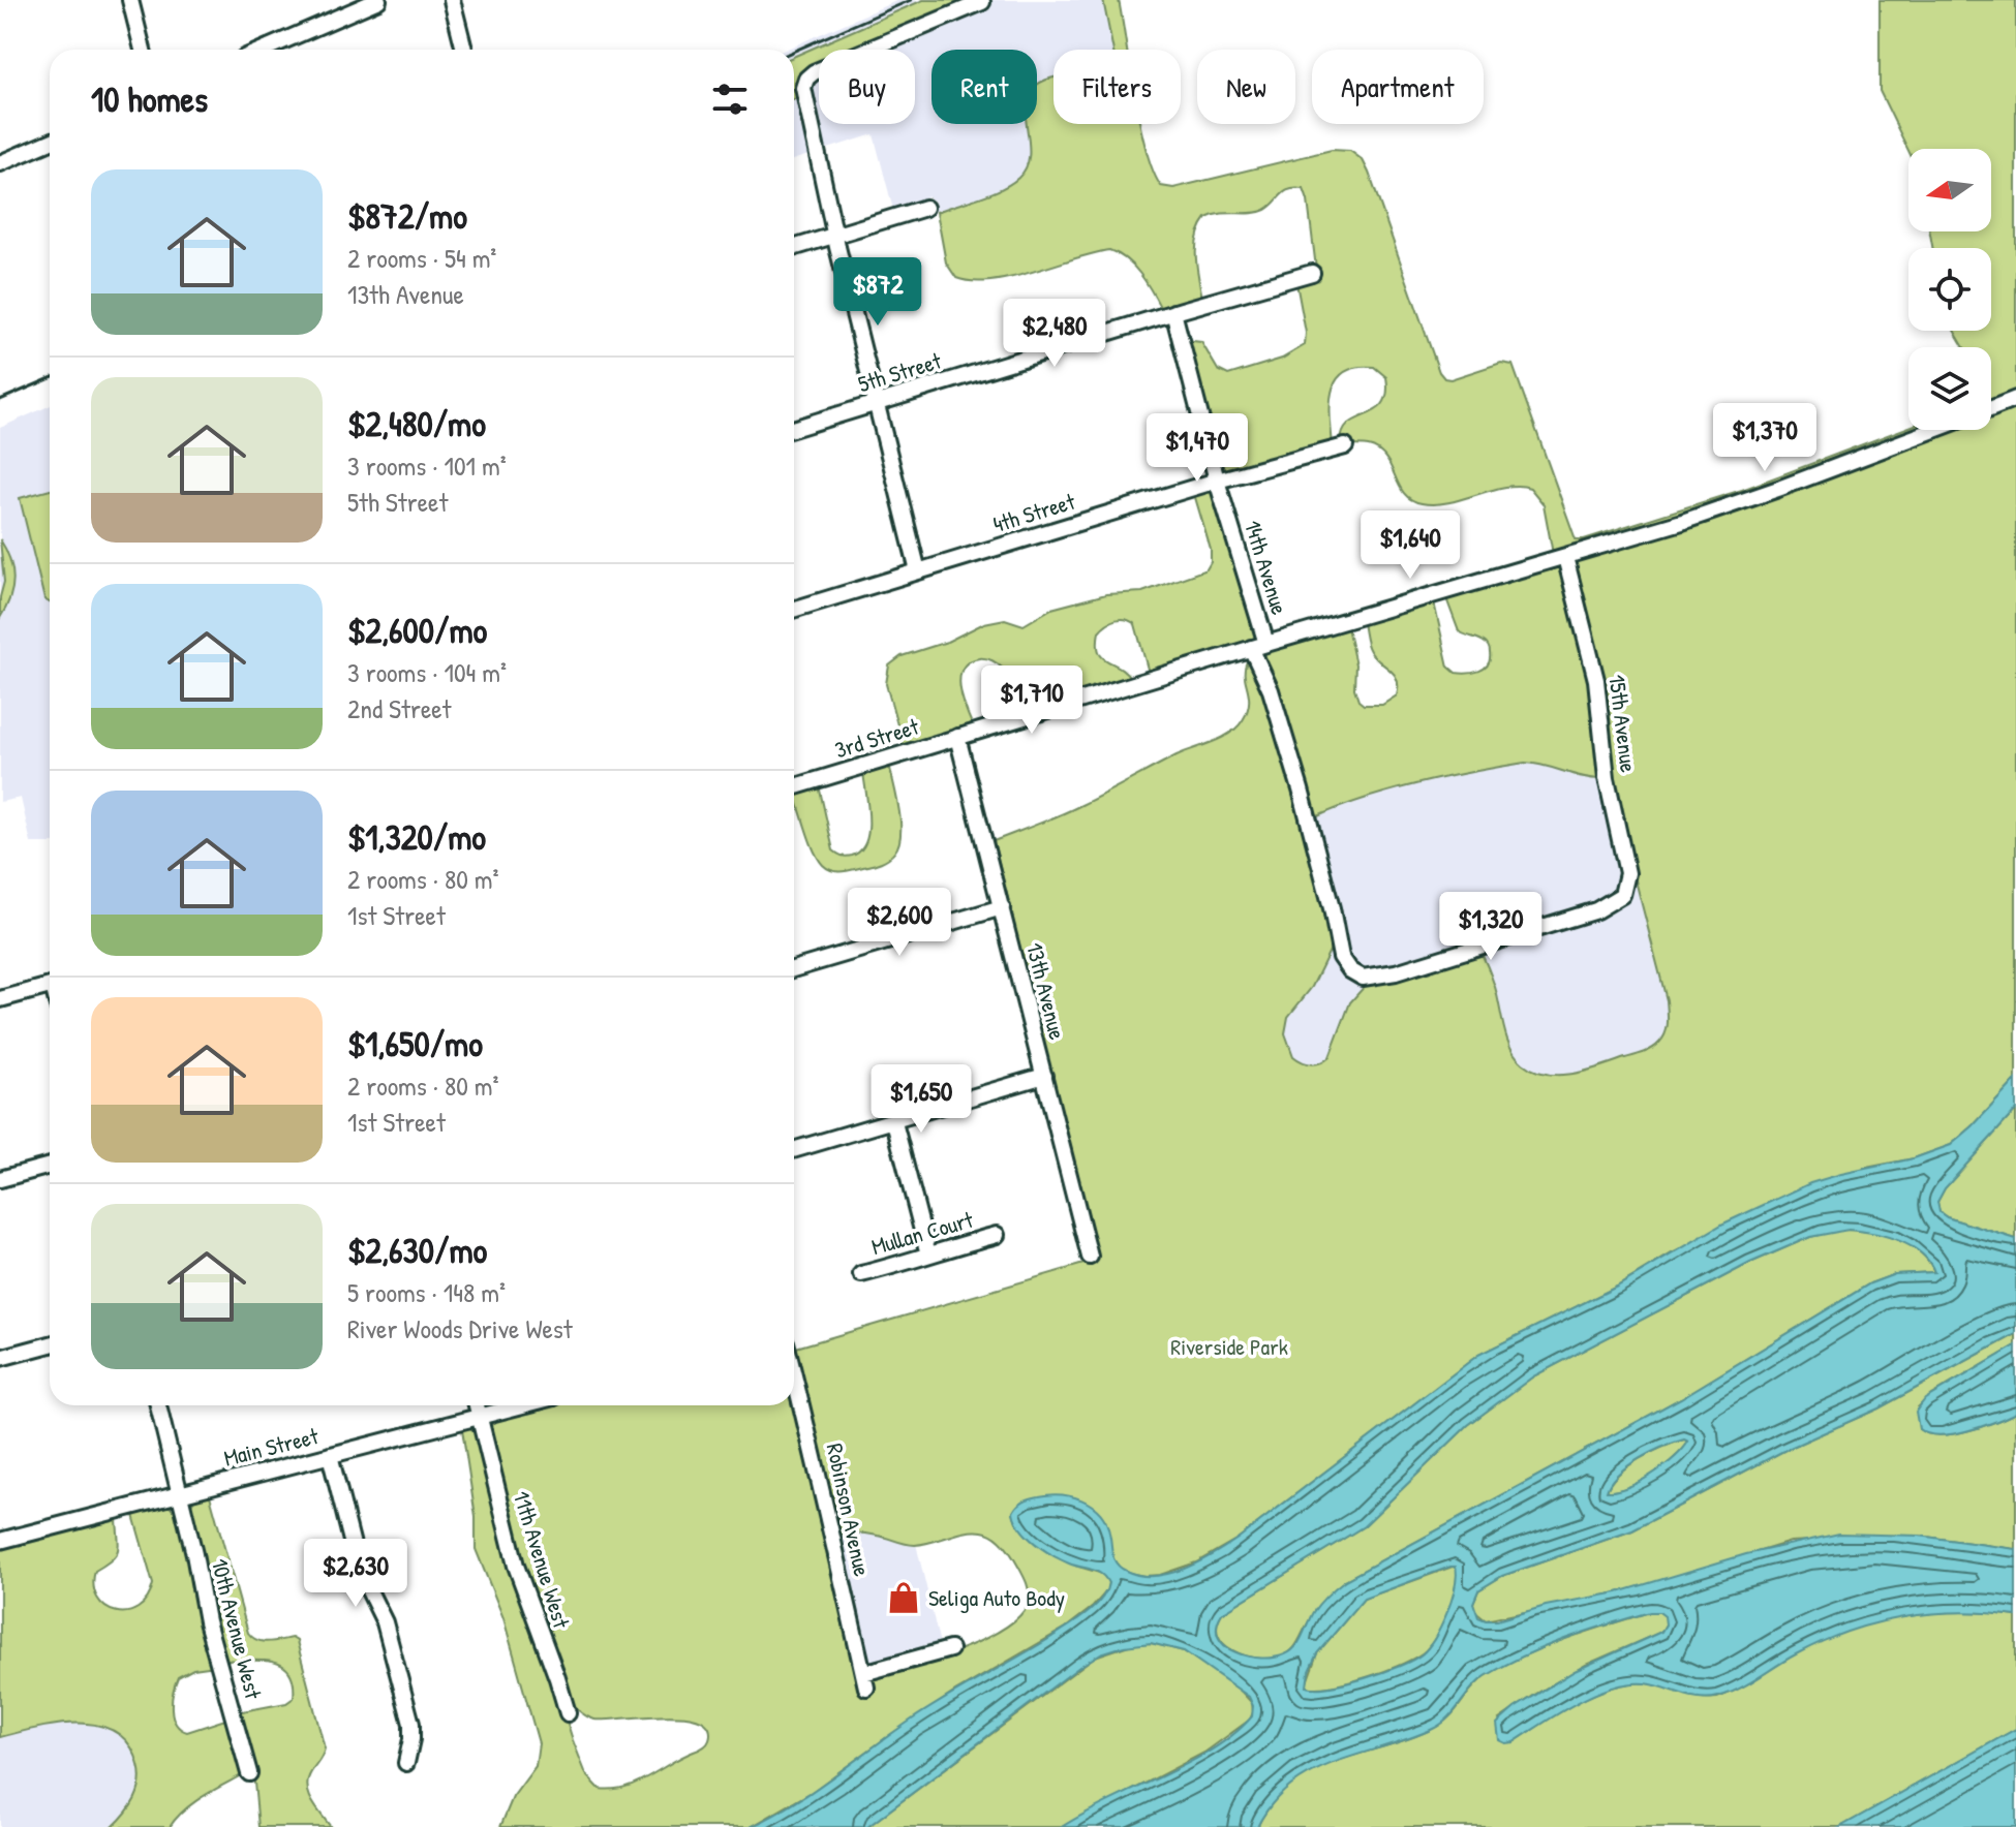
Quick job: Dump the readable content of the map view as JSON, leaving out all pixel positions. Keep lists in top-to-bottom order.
{
  "streets": {
    "street": [
      "5th Street",
      "4th Street",
      "14th Avenue",
      "15th Avenue",
      "3rd Street",
      "13th Avenue",
      "Mullan Court",
      "Main Street",
      "Robinson Avenue",
      "11th Avenue West",
      "10th Avenue West"
    ]
  },
  "crossings": [
    ["5th Street", "14th Avenue"],
    ["4th Street", "14th Avenue"],
    ["14th Avenue", "15th Avenue"],
    ["14th Avenue", "3rd Street"],
    ["15th Avenue", "3rd Street"],
    ["3rd Street", "13th Avenue"],
    ["Main Street", "11th Avenue West"],
    ["Main Street", "10th Avenue West"]
  ],
  "parks": ["Riverside Park"],
  "places": {
    "shop": ["Seliga Auto Body"]
  },
  "north": "left",
  "page": {
    "chip": [
      "Buy",
      "Rent",
      "Filters",
      "New",
      "Apartment"
    ],
    "heading": "10 homes",
    "list": [
      {
        "name": "$872/mo",
        "note": "2 rooms · 54 m² · 13th Avenue"
      },
      {
        "name": "$2,480/mo",
        "note": "3 rooms · 101 m² · 5th Street"
      },
      {
        "name": "$2,600/mo",
        "note": "3 rooms · 104 m² · 2nd Street"
      },
      {
        "name": "$1,320/mo",
        "note": "2 rooms · 80 m² · 1st Street"
      },
      {
        "name": "$1,650/mo",
        "note": "2 rooms · 80 m² · 1st Street"
      },
      {
        "name": "$2,630/mo",
        "note": "5 rooms · 148 m² · River Woods Drive West"
      }
    ],
    "price": [
      "$872",
      "$2,480",
      "$1,370",
      "$1,470",
      "$1,640",
      "$1,710",
      "$2,600",
      "$1,320",
      "$1,650",
      "$2,630"
    ]
  }
}
